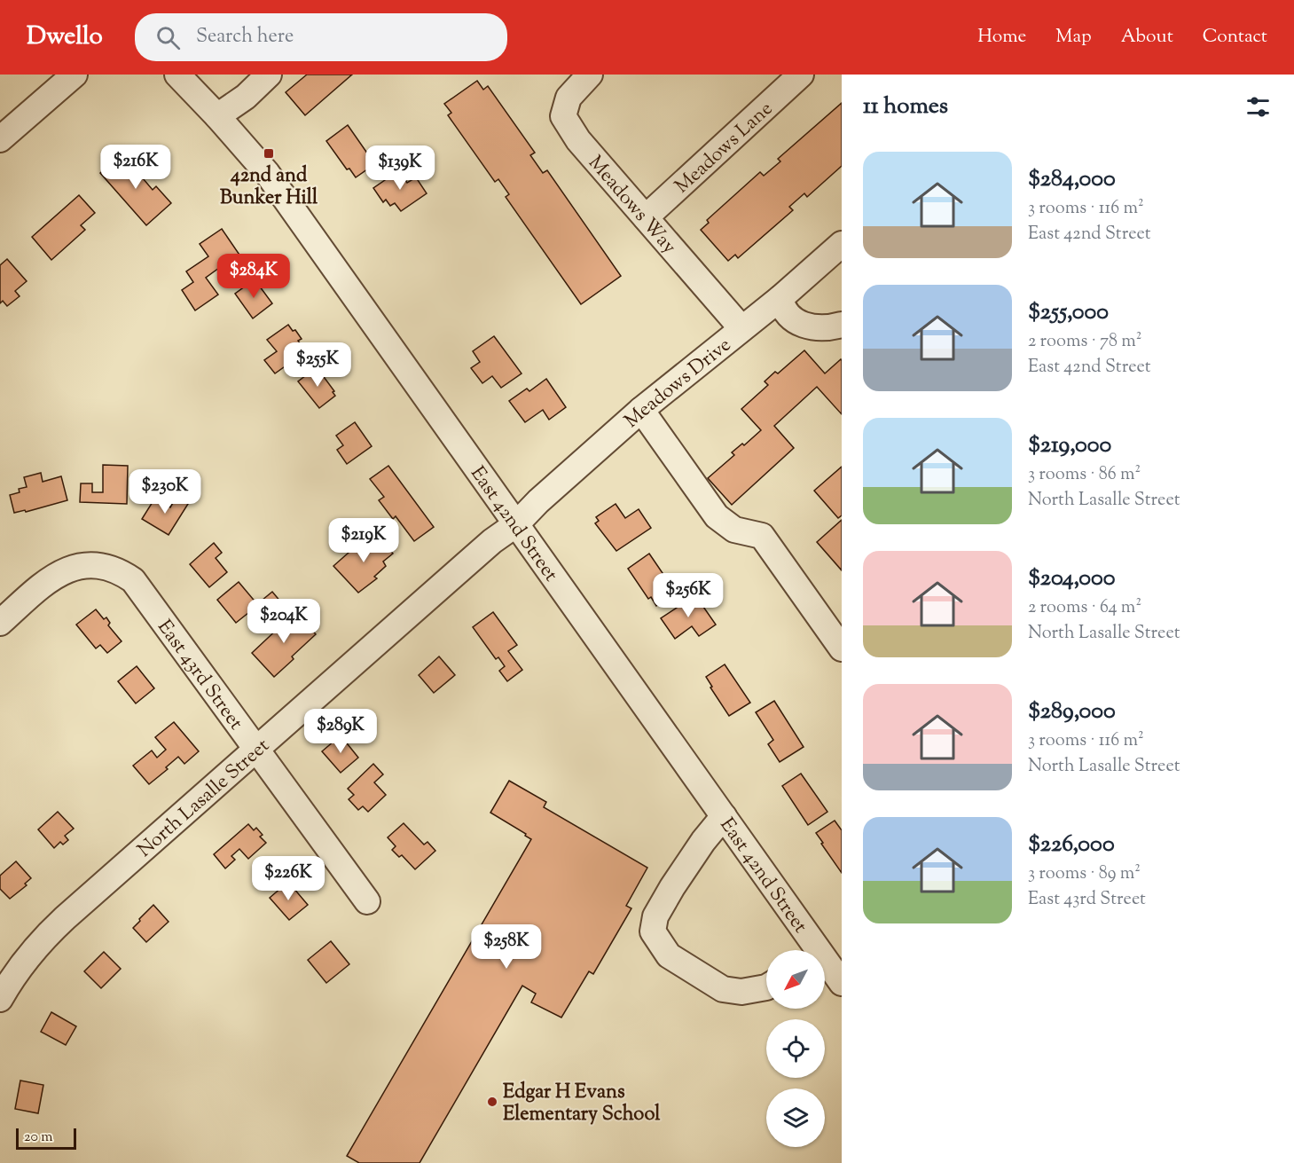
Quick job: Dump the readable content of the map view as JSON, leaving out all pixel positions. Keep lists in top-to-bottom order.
{
  "streets": {
    "street": [
      "Meadows Lane",
      "Meadows Way",
      "Meadows Drive",
      "East 42nd Street",
      "East 43rd Street",
      "North Lasalle Street"
    ]
  },
  "crossings": [
    ["Meadows Lane", "Meadows Way"],
    ["Meadows Way", "Meadows Drive"],
    ["Meadows Drive", "East 42nd Street"],
    ["Meadows Drive", "North Lasalle Street"],
    ["East 42nd Street", "North Lasalle Street"],
    ["East 43rd Street", "North Lasalle Street"]
  ],
  "places": {
    "transit": ["42nd and Bunker Hill"],
    "other": ["Edgar H Evans Elementary School"]
  },
  "scale_bar": "20 m",
  "north": "bottom left",
  "page": {
    "header": "Dwello",
    "search": "Search here",
    "nav": [
      "Home",
      "Map",
      "About",
      "Contact"
    ],
    "heading": "11 homes",
    "list": [
      {
        "name": "$284,000",
        "note": "3 rooms · 116 m² · East 42nd Street"
      },
      {
        "name": "$255,000",
        "note": "2 rooms · 78 m² · East 42nd Street"
      },
      {
        "name": "$219,000",
        "note": "3 rooms · 86 m² · North Lasalle Street"
      },
      {
        "name": "$204,000",
        "note": "2 rooms · 64 m² · North Lasalle Street"
      },
      {
        "name": "$289,000",
        "note": "3 rooms · 116 m² · North Lasalle Street"
      },
      {
        "name": "$226,000",
        "note": "3 rooms · 89 m² · East 43rd Street"
      }
    ],
    "price": [
      "$216K",
      "$139K",
      "$284K",
      "$255K",
      "$230K",
      "$219K",
      "$256K",
      "$204K",
      "$289K",
      "$226K",
      "$258K"
    ],
    "scale": "20 m"
  }
}
